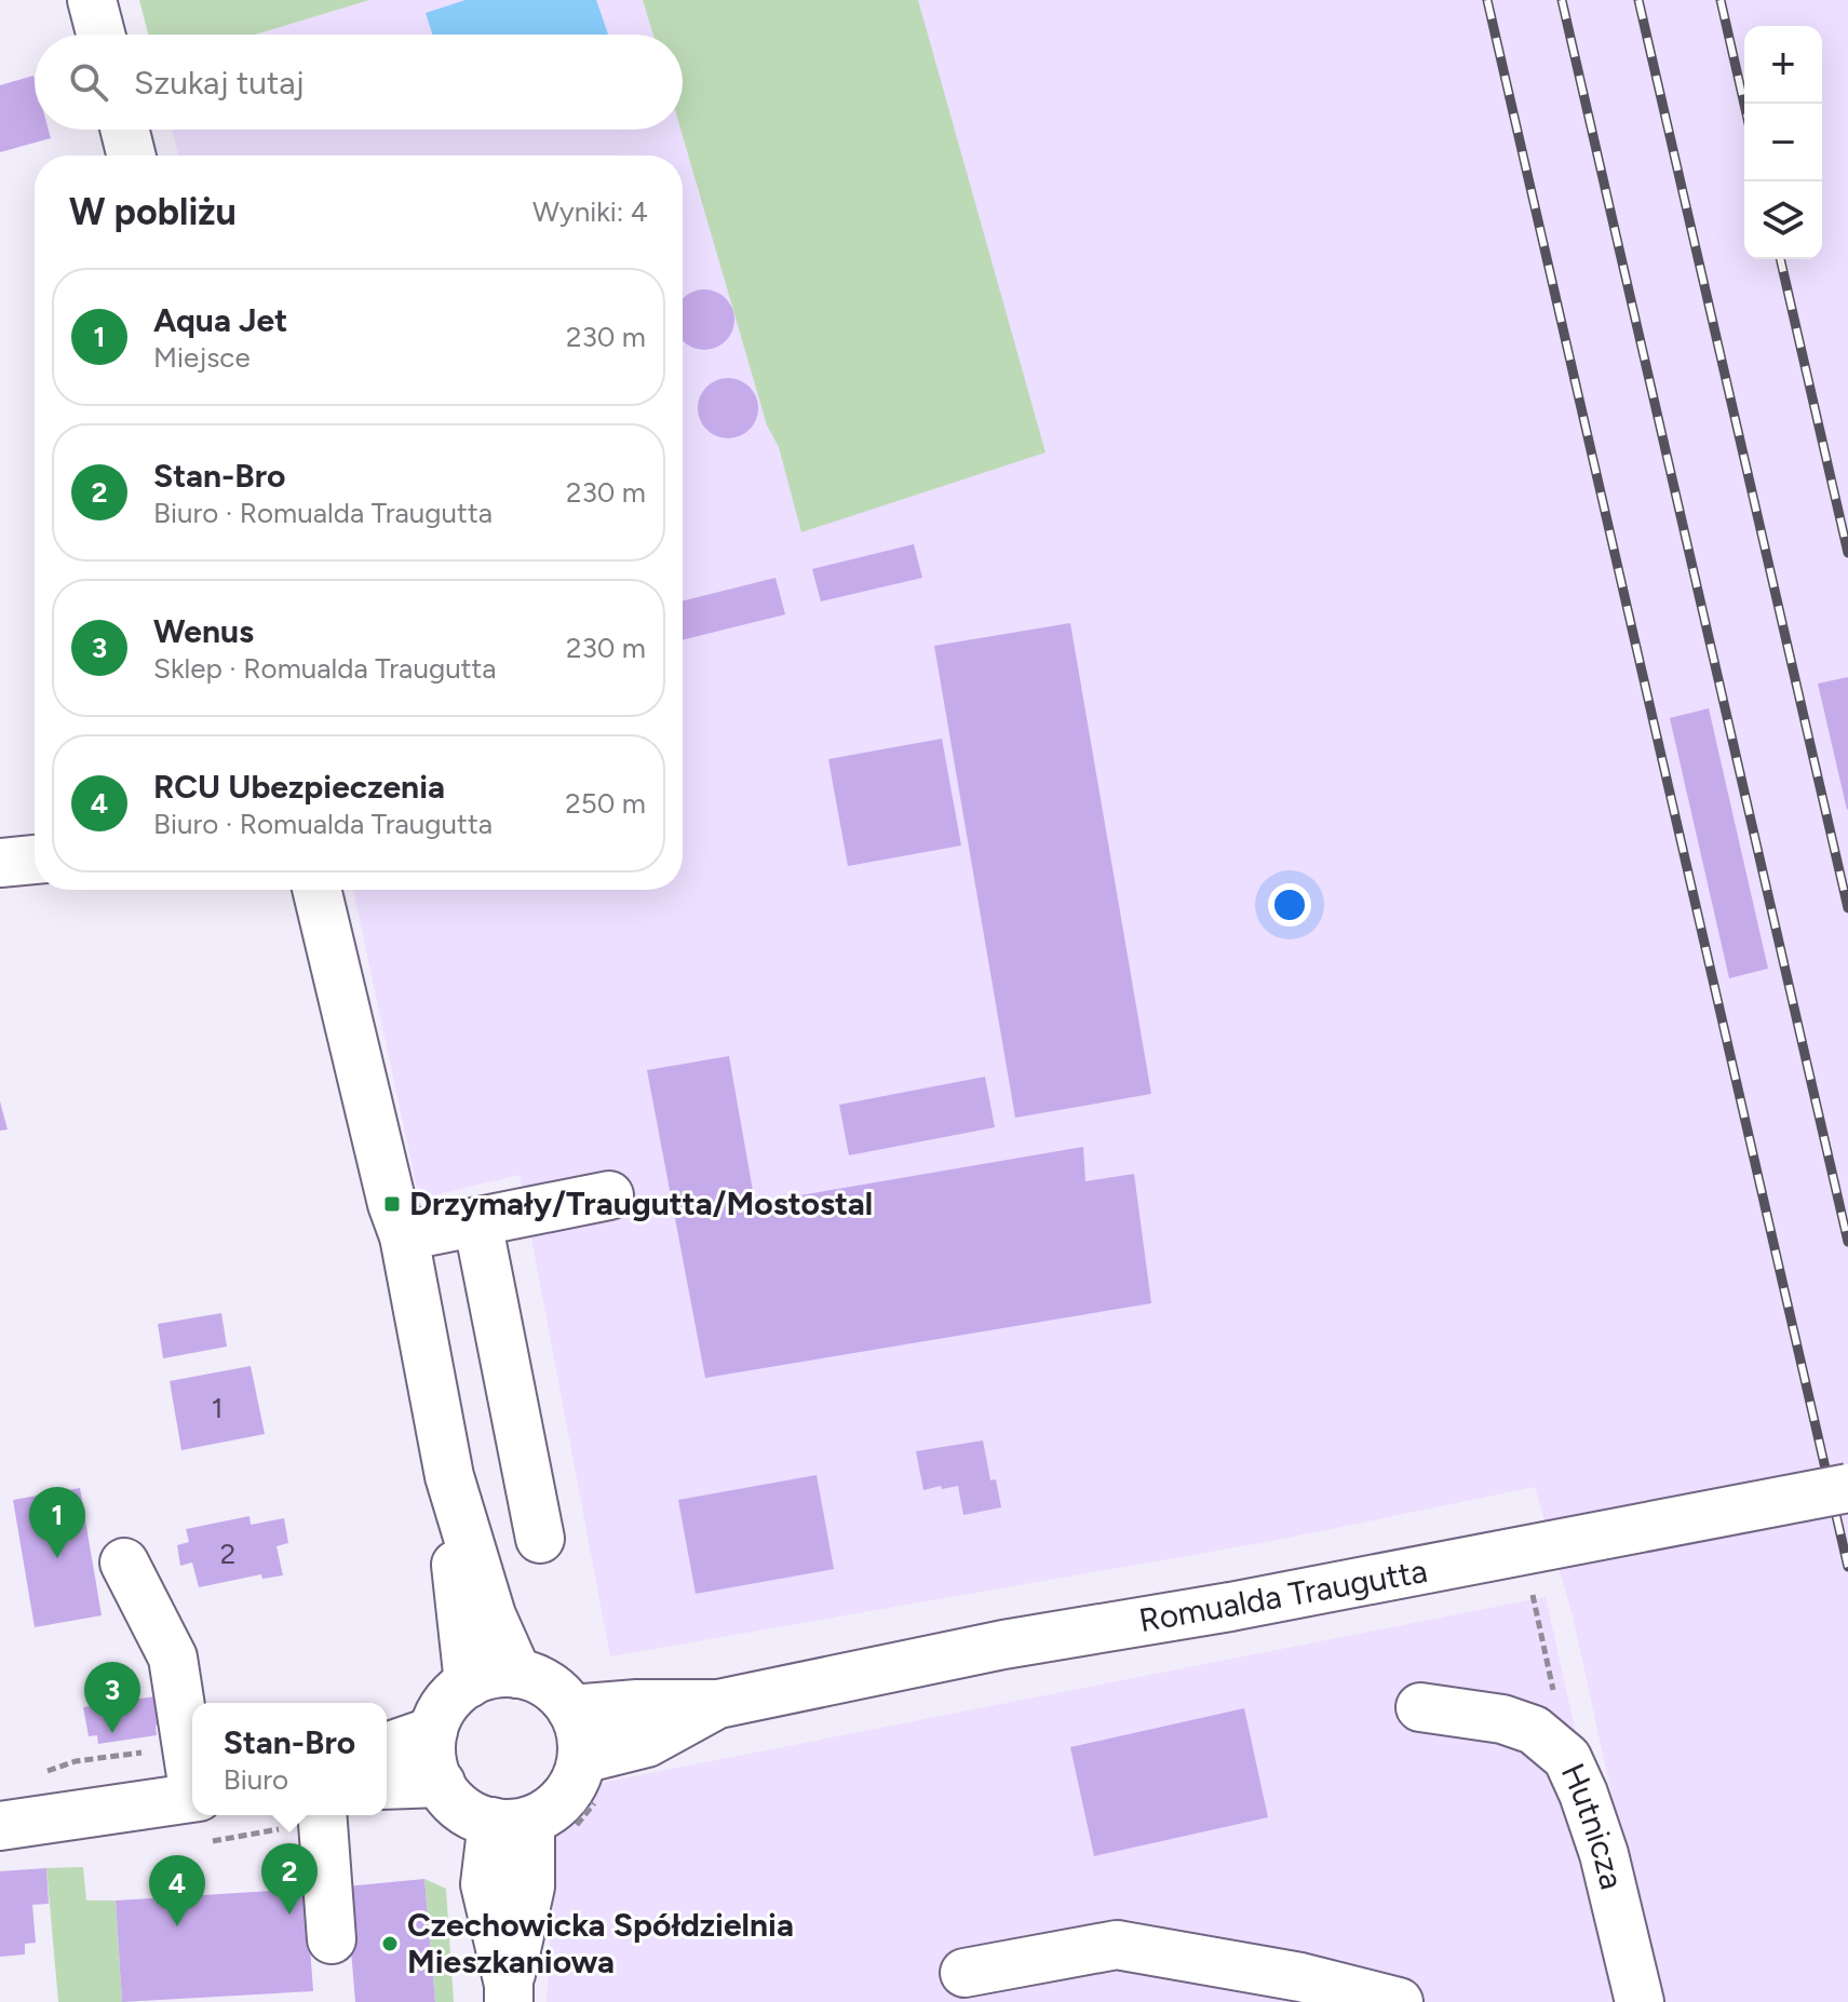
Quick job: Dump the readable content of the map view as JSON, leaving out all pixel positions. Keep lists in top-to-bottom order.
{
  "streets": {
    "street": ["Romualda Traugutta", "Hutnicza"]
  },
  "places": {
    "transit": ["Drzymały/Traugutta/Mostostal"],
    "other": ["Czechowicka Spółdzielnia Mieszkaniowa"]
  },
  "house_numbers": ["1", "2"],
  "page": {
    "map_buttons": ["+", "−"],
    "search": "Szukaj tutaj",
    "heading": ["W pobliżu", "Wyniki: 4"],
    "list": [
      {
        "mark": "1",
        "name": "Aqua Jet",
        "note": "Miejsce",
        "value": "230 m"
      },
      {
        "mark": "2",
        "name": "Stan-Bro",
        "note": "Biuro · Romualda Traugutta",
        "value": "230 m"
      },
      {
        "mark": "3",
        "name": "Wenus",
        "note": "Sklep · Romualda Traugutta",
        "value": "230 m"
      },
      {
        "mark": "4",
        "name": "RCU Ubezpieczenia",
        "note": "Biuro · Romualda Traugutta",
        "value": "250 m"
      }
    ],
    "pins": [
      "1",
      "3",
      "2",
      "4"
    ],
    "popup": ["Stan-Bro", "Biuro"]
  }
}
